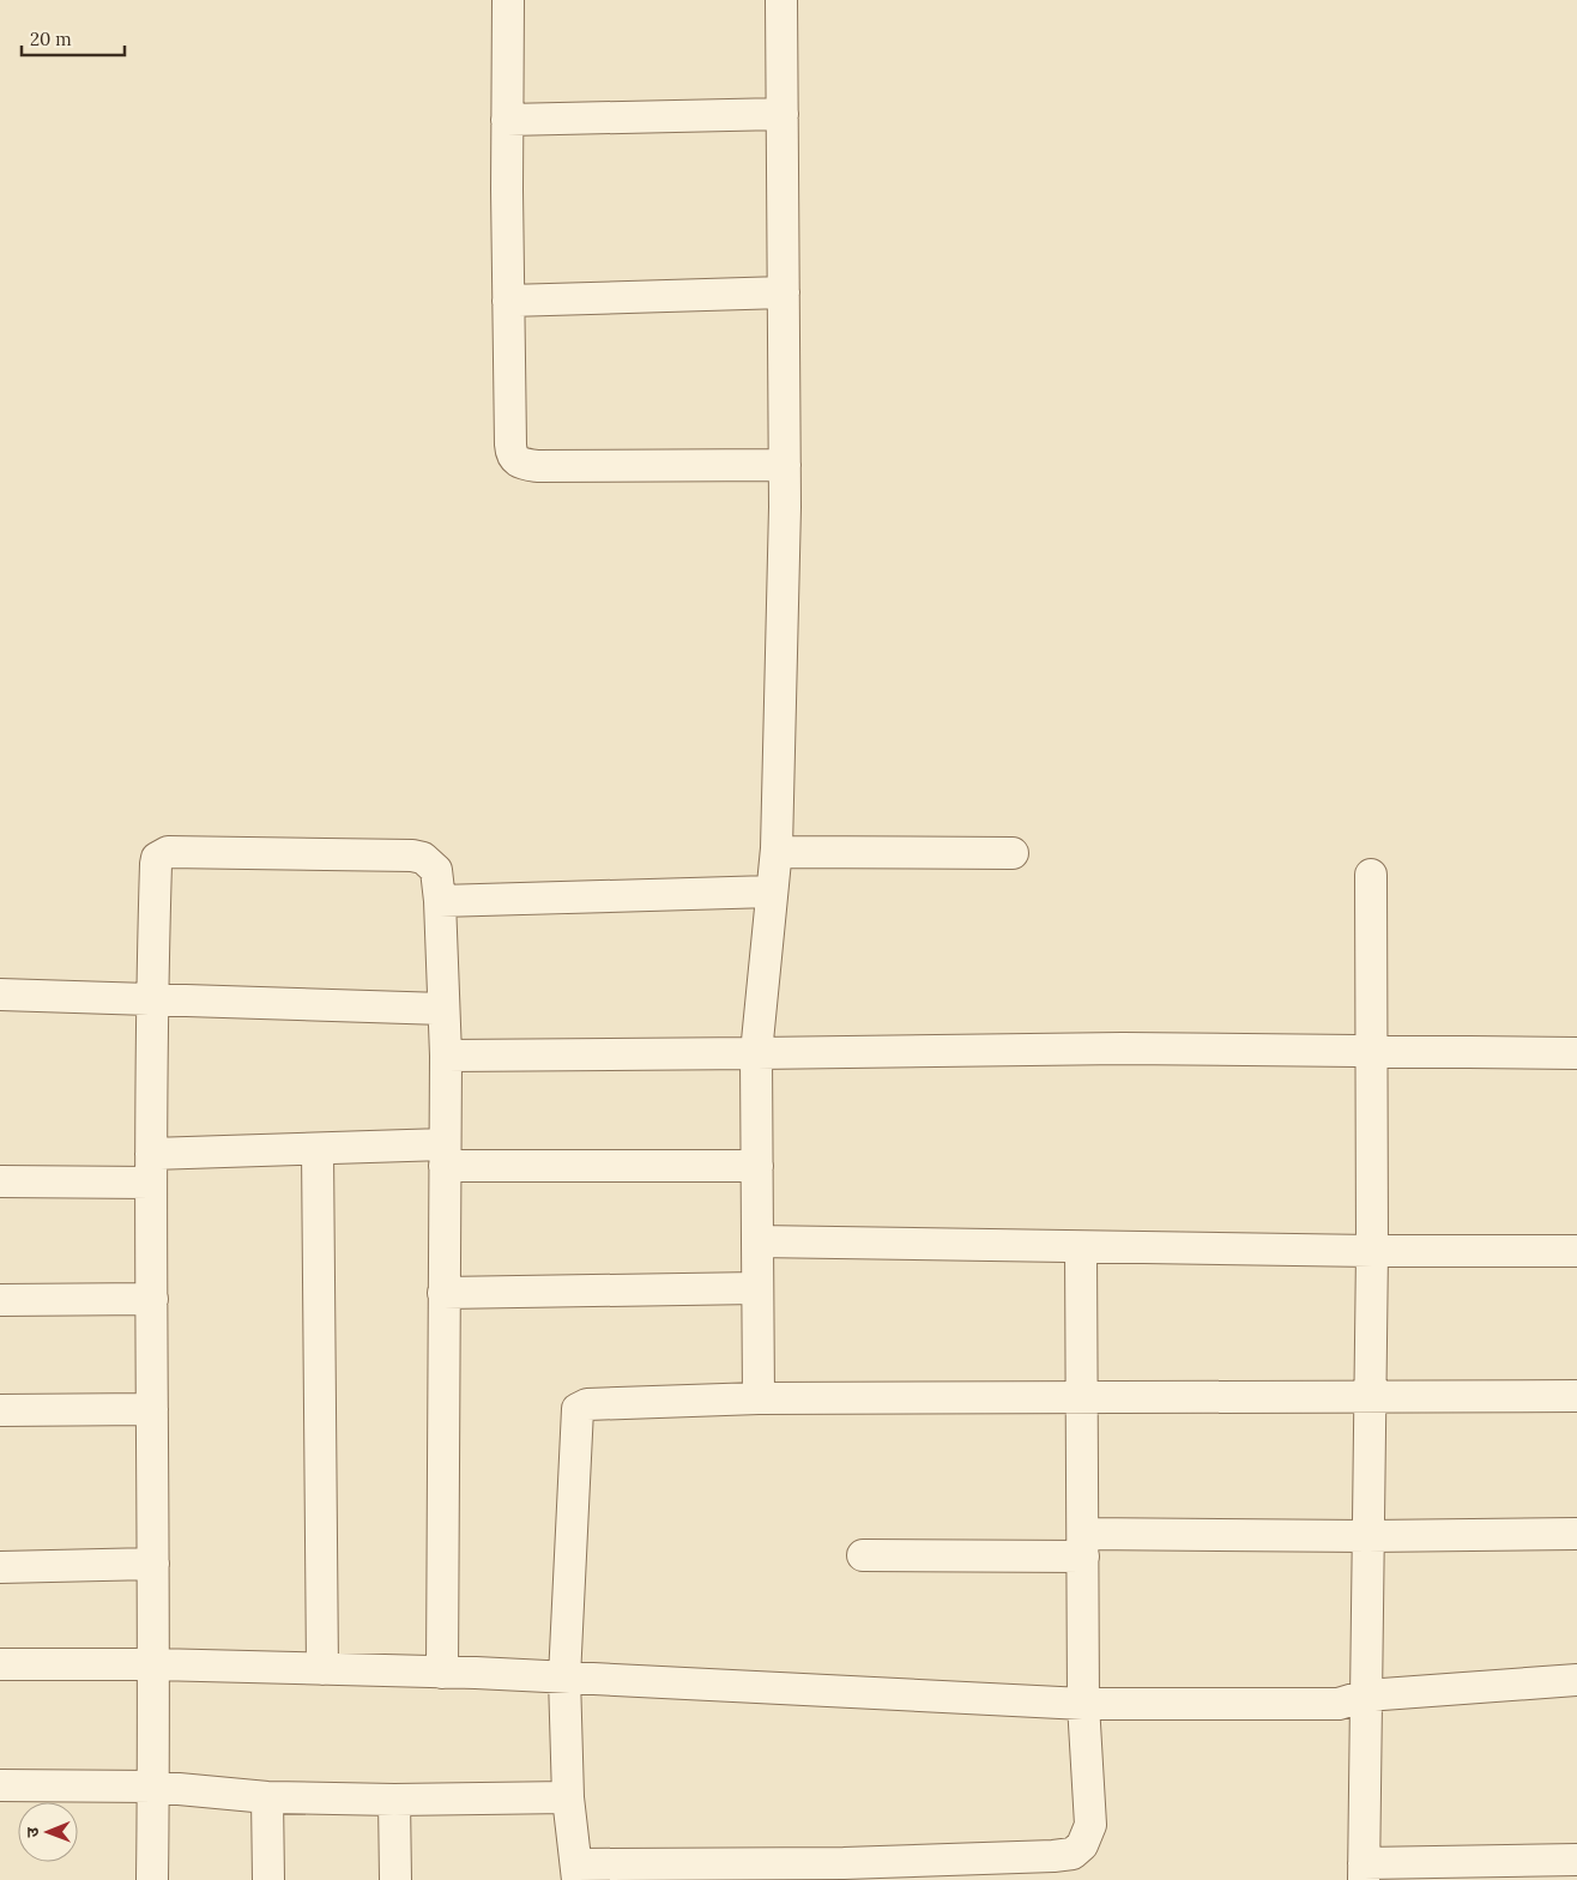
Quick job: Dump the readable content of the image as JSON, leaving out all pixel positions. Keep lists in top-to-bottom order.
{
  "scale_bar": "20 m",
  "north": "left"
}
